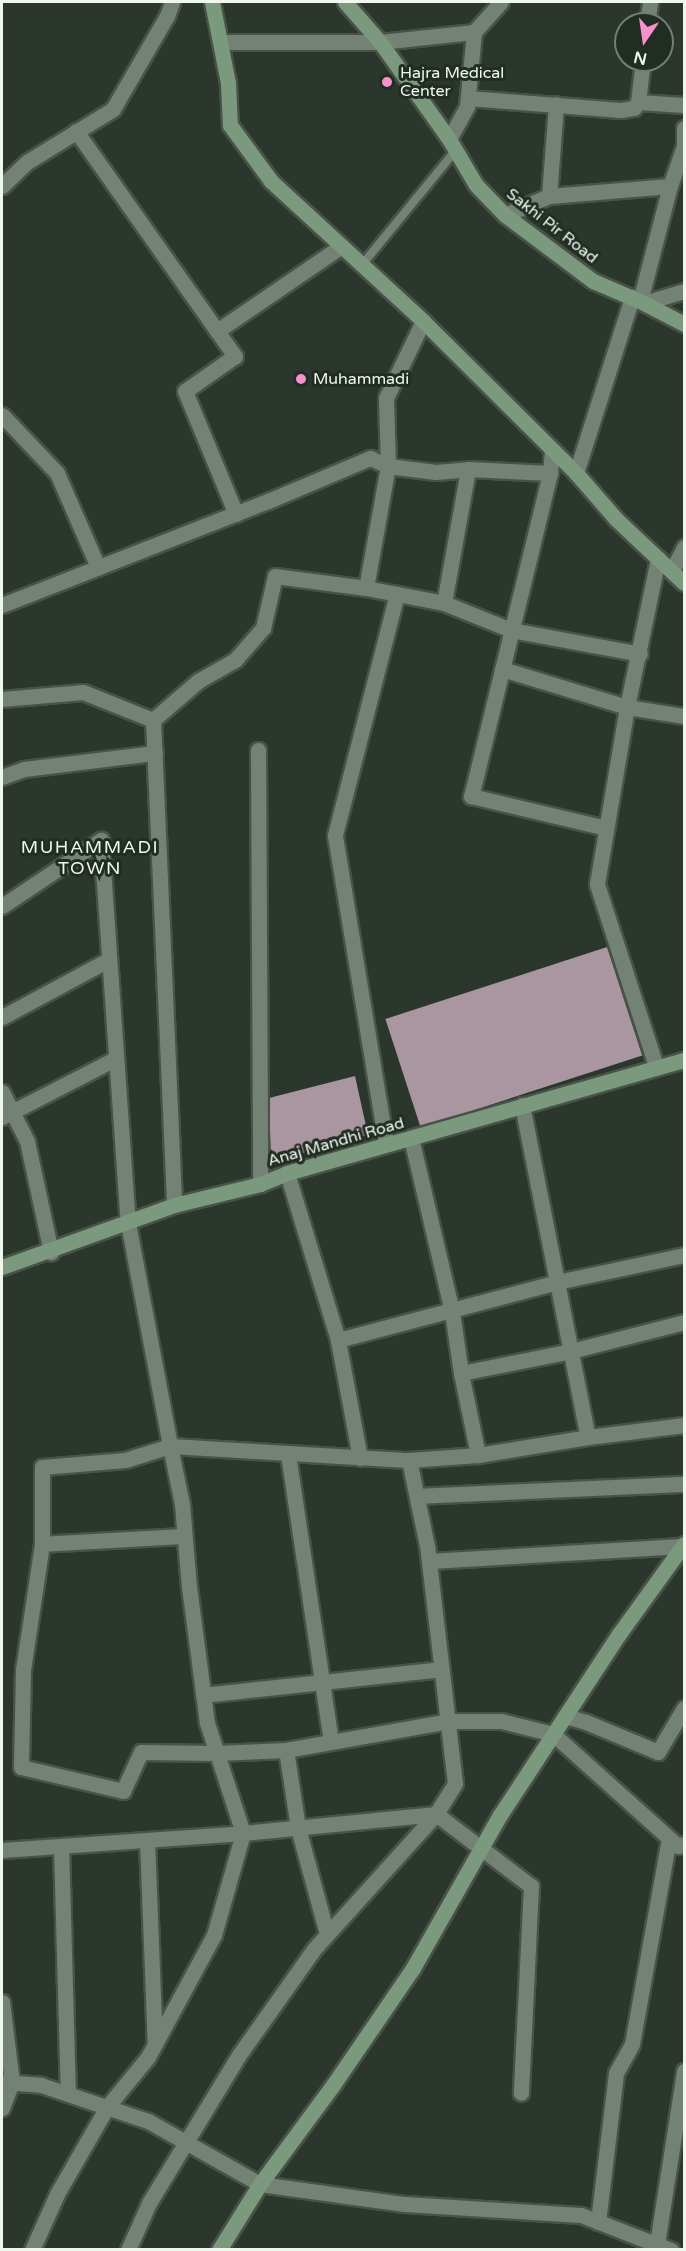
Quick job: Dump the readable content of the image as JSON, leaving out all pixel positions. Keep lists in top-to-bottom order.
{
  "streets": {
    "street": ["Sakhi Pir Road", "Anaj Mandhi Road"]
  },
  "districts": ["MUHAMMADI TOWN"],
  "places": ["Hajra Medical Center", "Muhammadi"],
  "north": "bottom"
}
